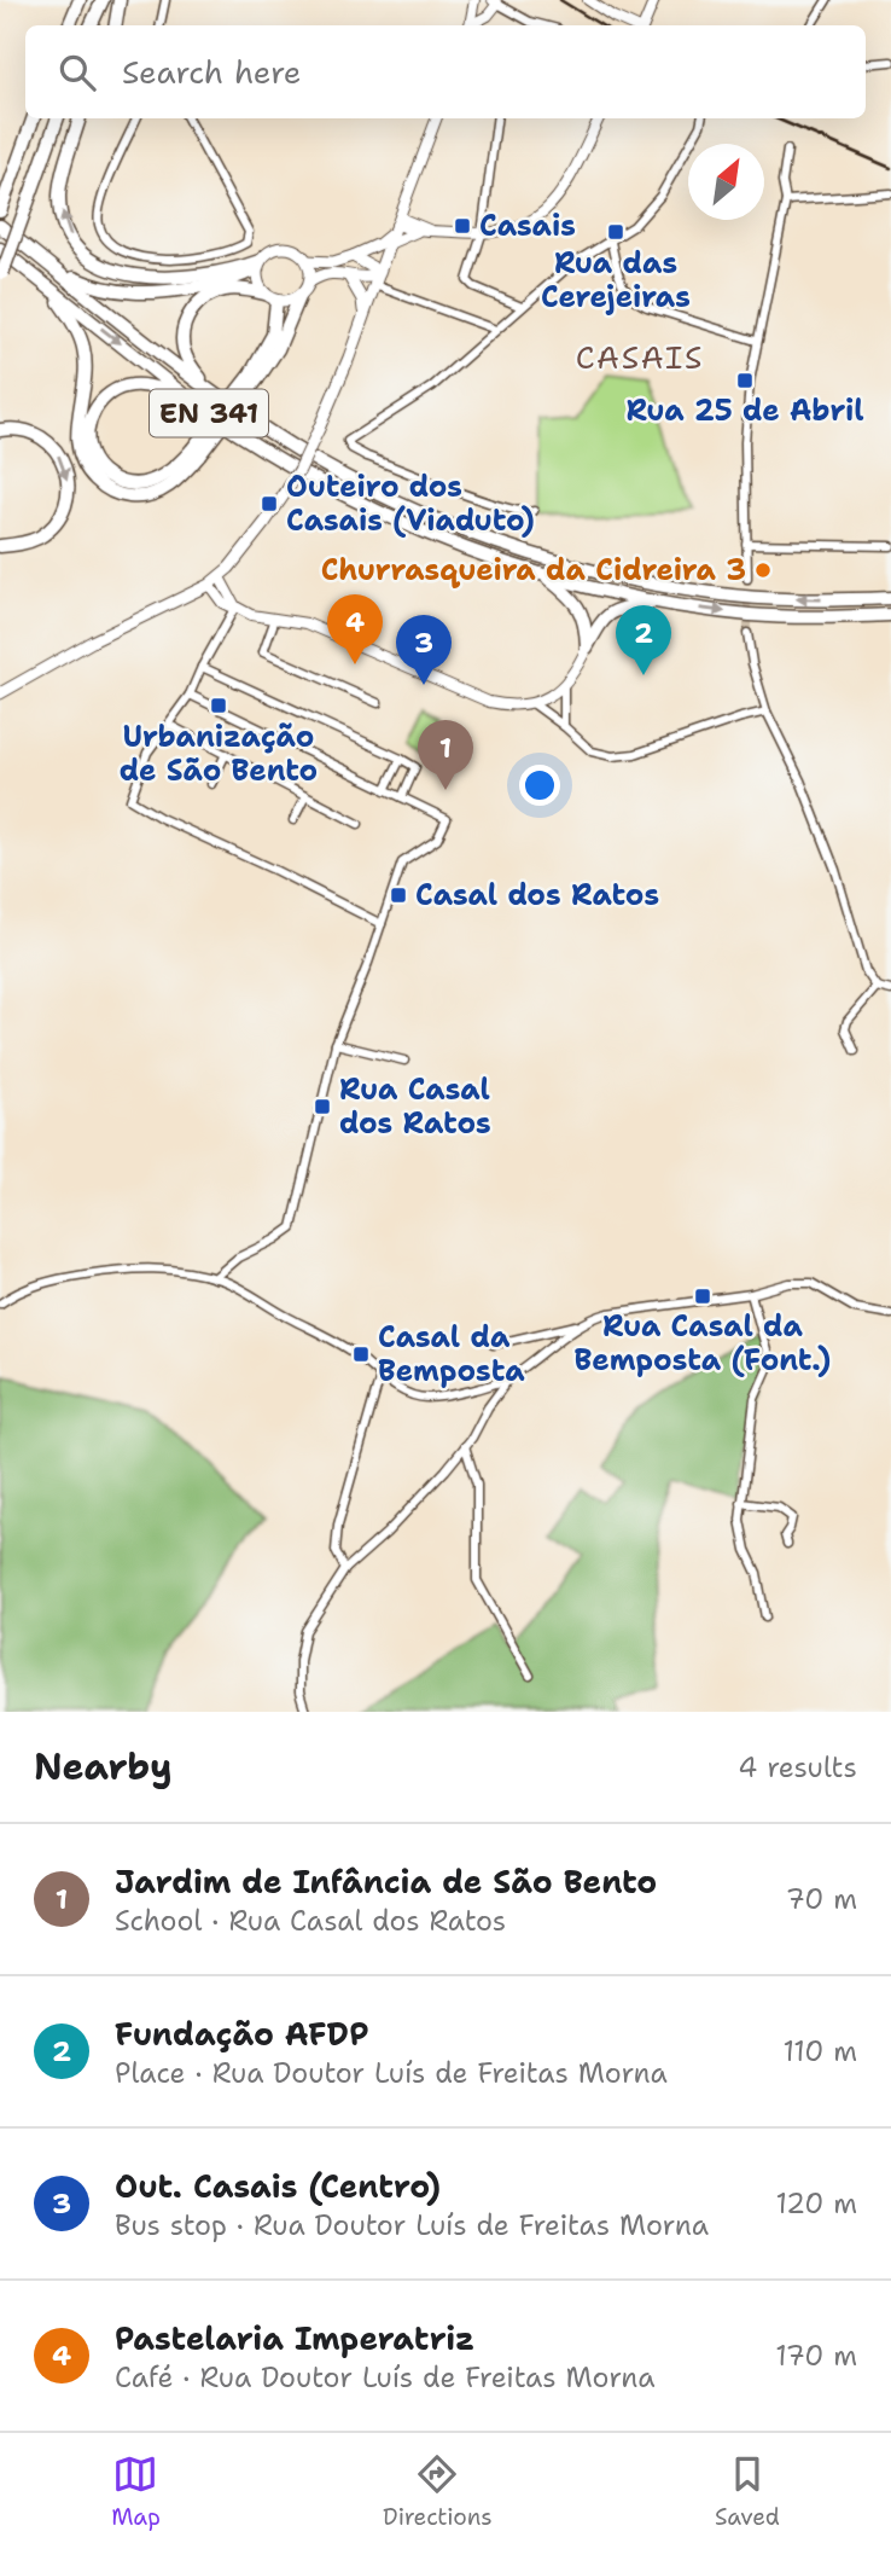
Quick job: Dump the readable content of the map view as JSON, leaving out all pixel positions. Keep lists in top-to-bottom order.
{
  "streets": {
    "highway": ["EN 341"]
  },
  "districts": ["CASAIS"],
  "places": {
    "transit": [
      "Casais",
      "Rua das Cerejeiras",
      "Rua 25 de Abril",
      "Outeiro dos Casais (Viaduto)",
      "Urbanização de São Bento",
      "Casal dos Ratos",
      "Rua Casal dos Ratos",
      "Rua Casal da Bemposta (Font.)",
      "Casal da Bemposta"
    ],
    "other": ["Churrasqueira da Cidreira 3"]
  },
  "north": "top right",
  "page": {
    "search": "Search here",
    "pins": [
      "4",
      "2",
      "3",
      "1"
    ],
    "heading": ["Nearby", "4 results"],
    "list": [
      {
        "mark": "1",
        "name": "Jardim de Infância de São Bento",
        "note": "School · Rua Casal dos Ratos",
        "value": "70 m"
      },
      {
        "mark": "2",
        "name": "Fundação AFDP",
        "note": "Place · Rua Doutor Luís de Freitas Morna",
        "value": "110 m"
      },
      {
        "mark": "3",
        "name": "Out. Casais (Centro)",
        "note": "Bus stop · Rua Doutor Luís de Freitas Morna",
        "value": "120 m"
      },
      {
        "mark": "4",
        "name": "Pastelaria Imperatriz",
        "note": "Café · Rua Doutor Luís de Freitas Morna",
        "value": "170 m"
      }
    ],
    "nav": ["Map", "Directions", "Saved"]
  }
}
